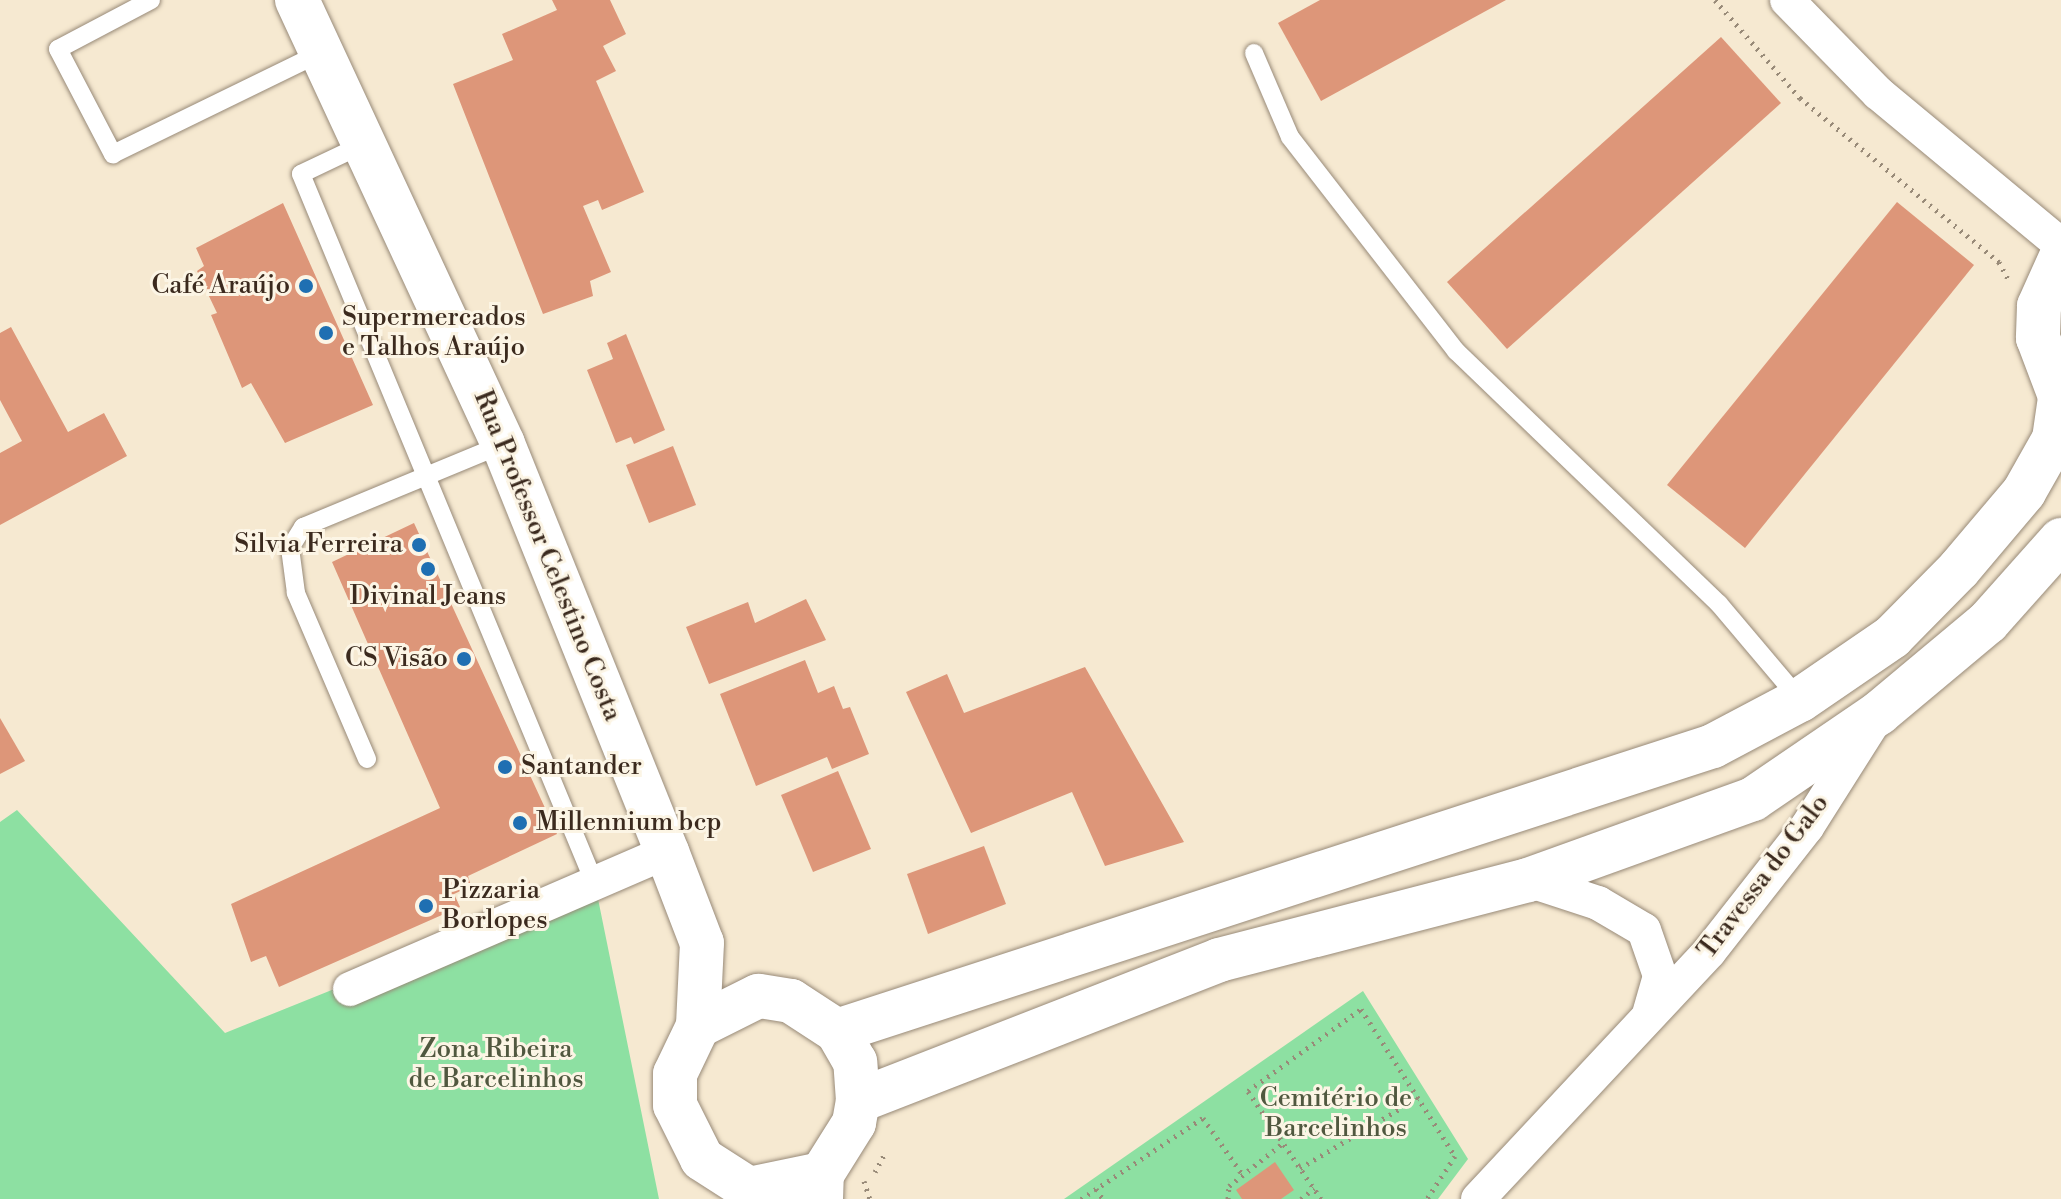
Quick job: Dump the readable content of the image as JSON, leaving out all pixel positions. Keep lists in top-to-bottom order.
{
  "streets": {
    "main road": ["Rua Professor Celestino Costa"],
    "street": ["Travessa do Galo"]
  },
  "parks": ["Zona Ribeira de Barcelinhos", "Cemitério de Barcelinhos"],
  "places": [
    "Café Araújo",
    "Supermercados e Talhos Araújo",
    "Silvia Ferreira",
    "Divinal Jeans",
    "CS Visão",
    "Santander",
    "Millennium bcp",
    "Pizzaria Borlopes"
  ]
}
